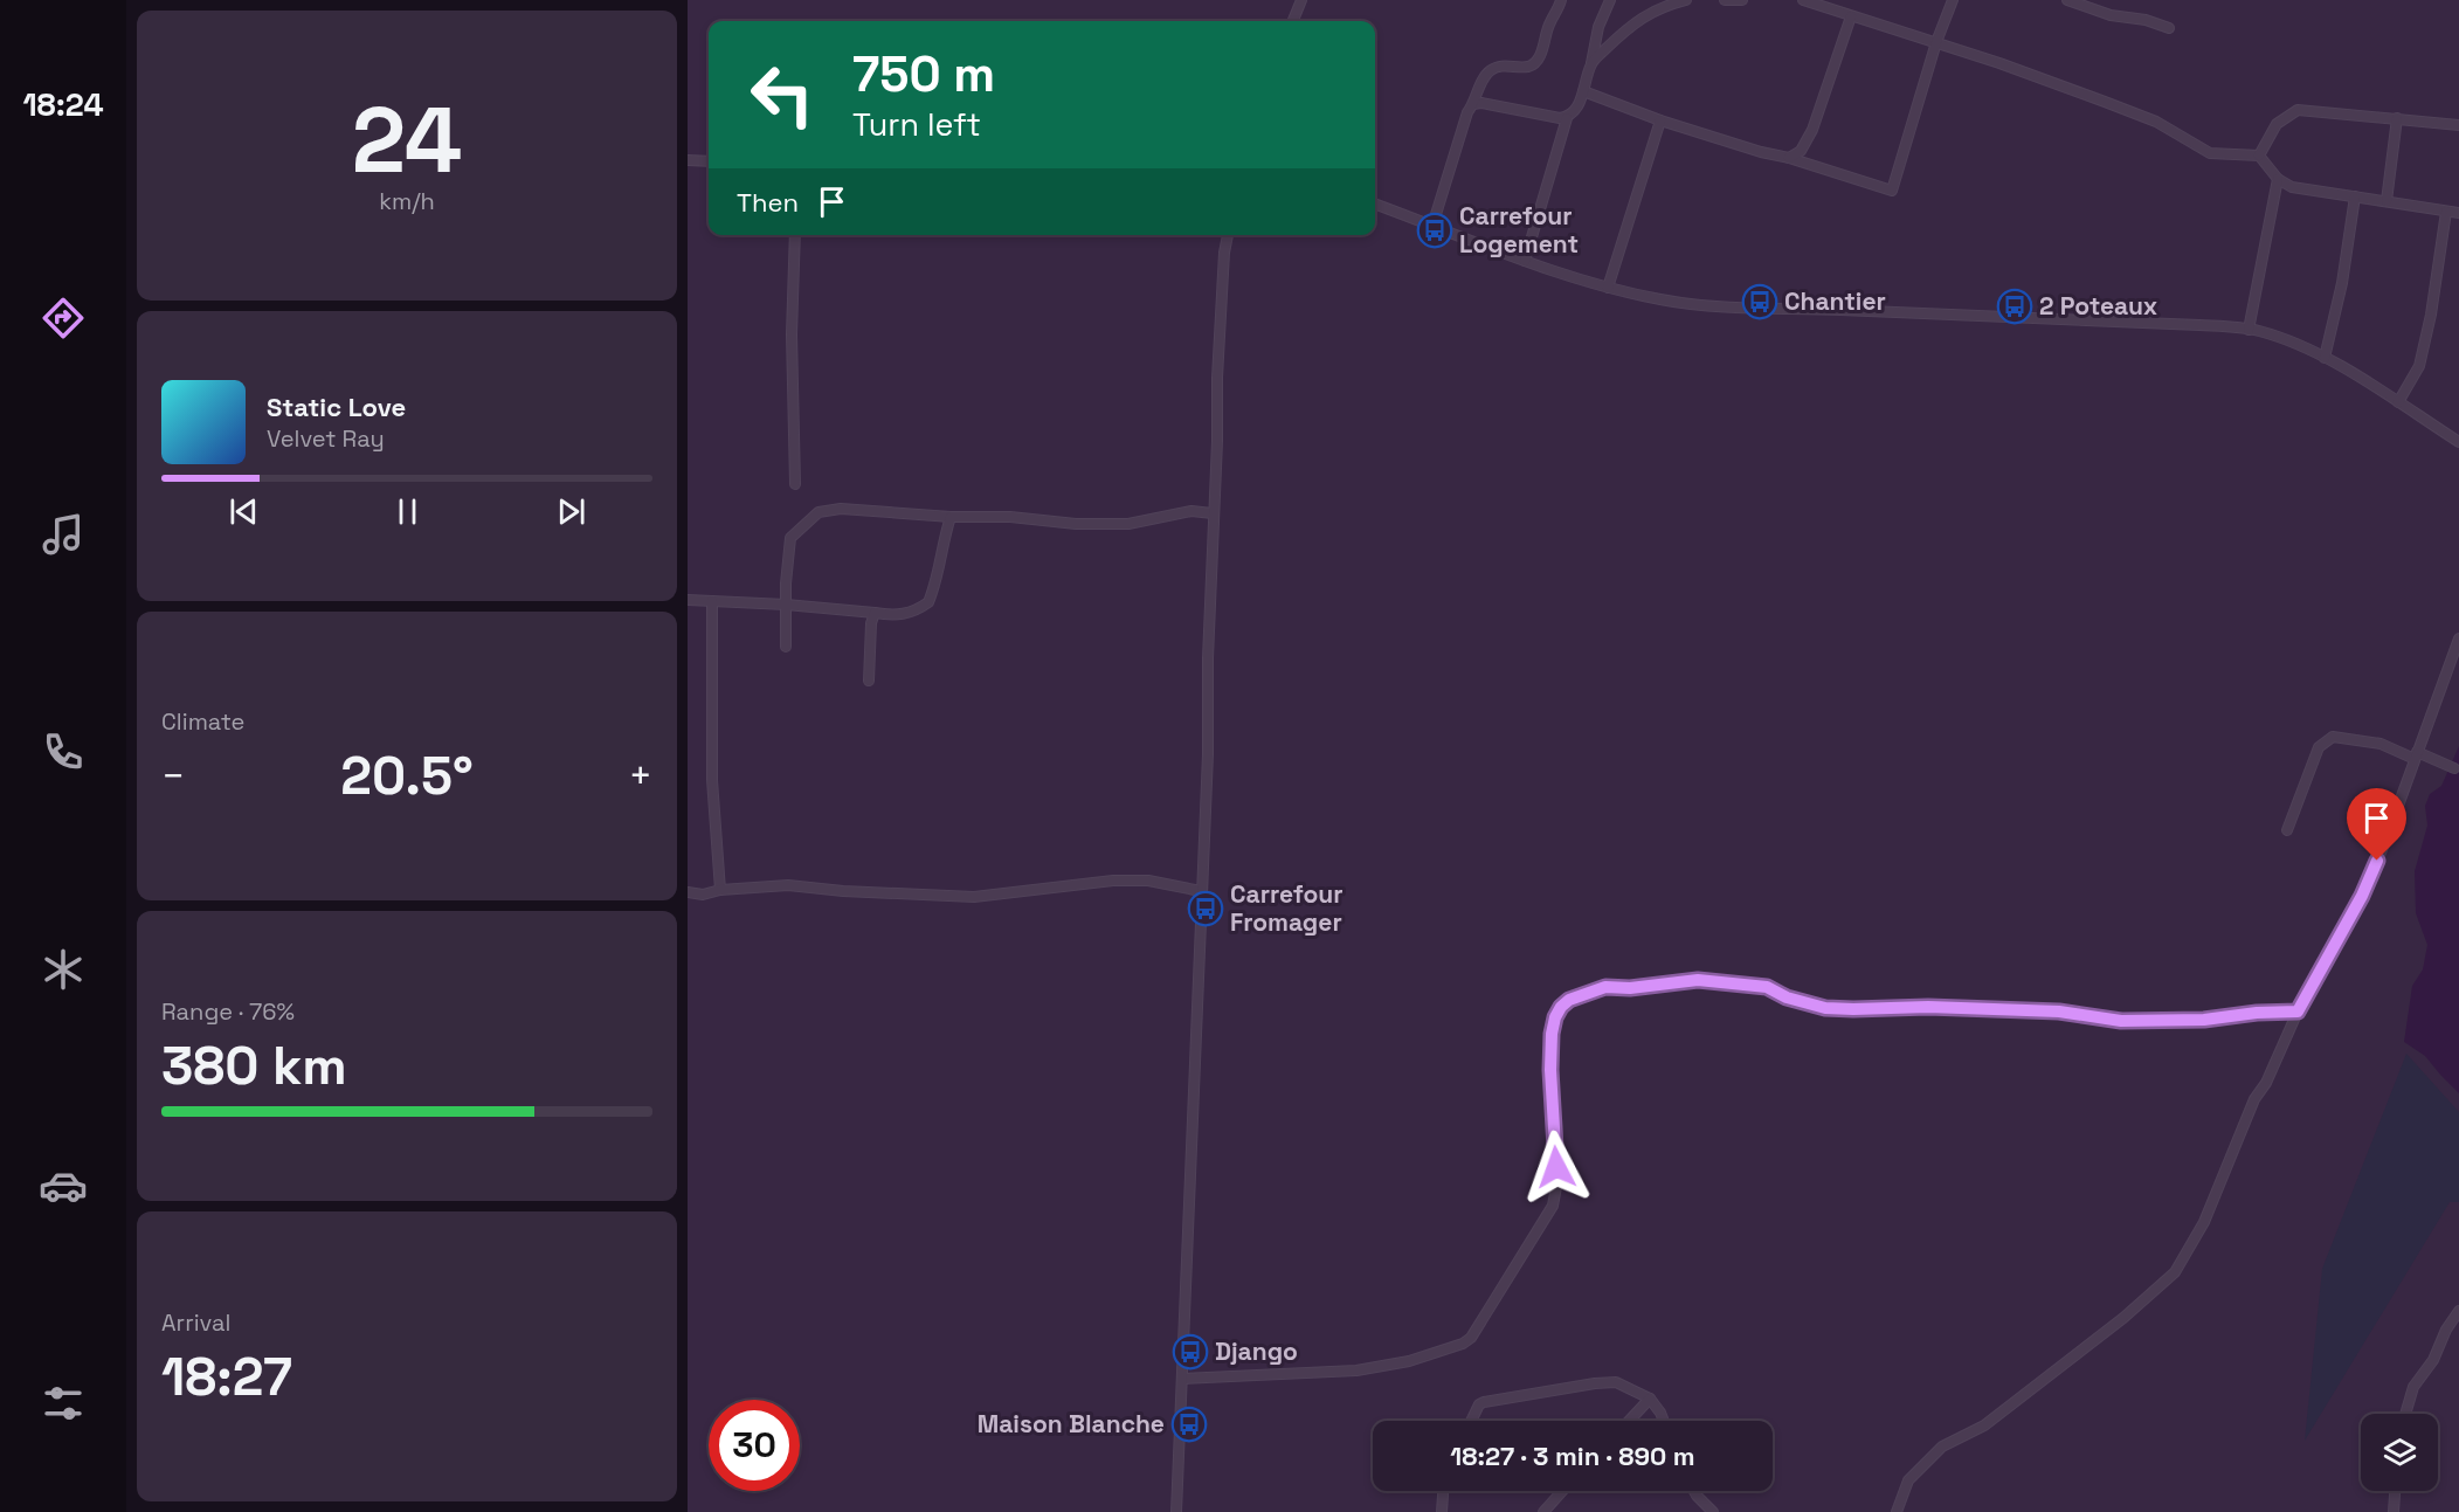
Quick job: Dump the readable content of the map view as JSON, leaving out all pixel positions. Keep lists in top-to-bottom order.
{
  "places": {
    "bus stop": [
      "Carrefour Logement",
      "Chantier",
      "2 Poteaux",
      "Carrefour Fromager",
      "Django",
      "Maison Blanche"
    ]
  },
  "page": {
    "tabs": "18:24",
    "tile": [
      ["24", "km/h"],
      "Climate",
      ["Range · 76%", "380 km"],
      ["Arrival", "18:27"]
    ],
    "turn": ["750 m", "Turn left"],
    "then": "Then",
    "song": ["Static Love", "Velvet Ray"],
    "heat": ["−", "20.5°", "+"],
    "limit": "30",
    "trip": "18:27 · 3 min · 890 m"
  }
}
